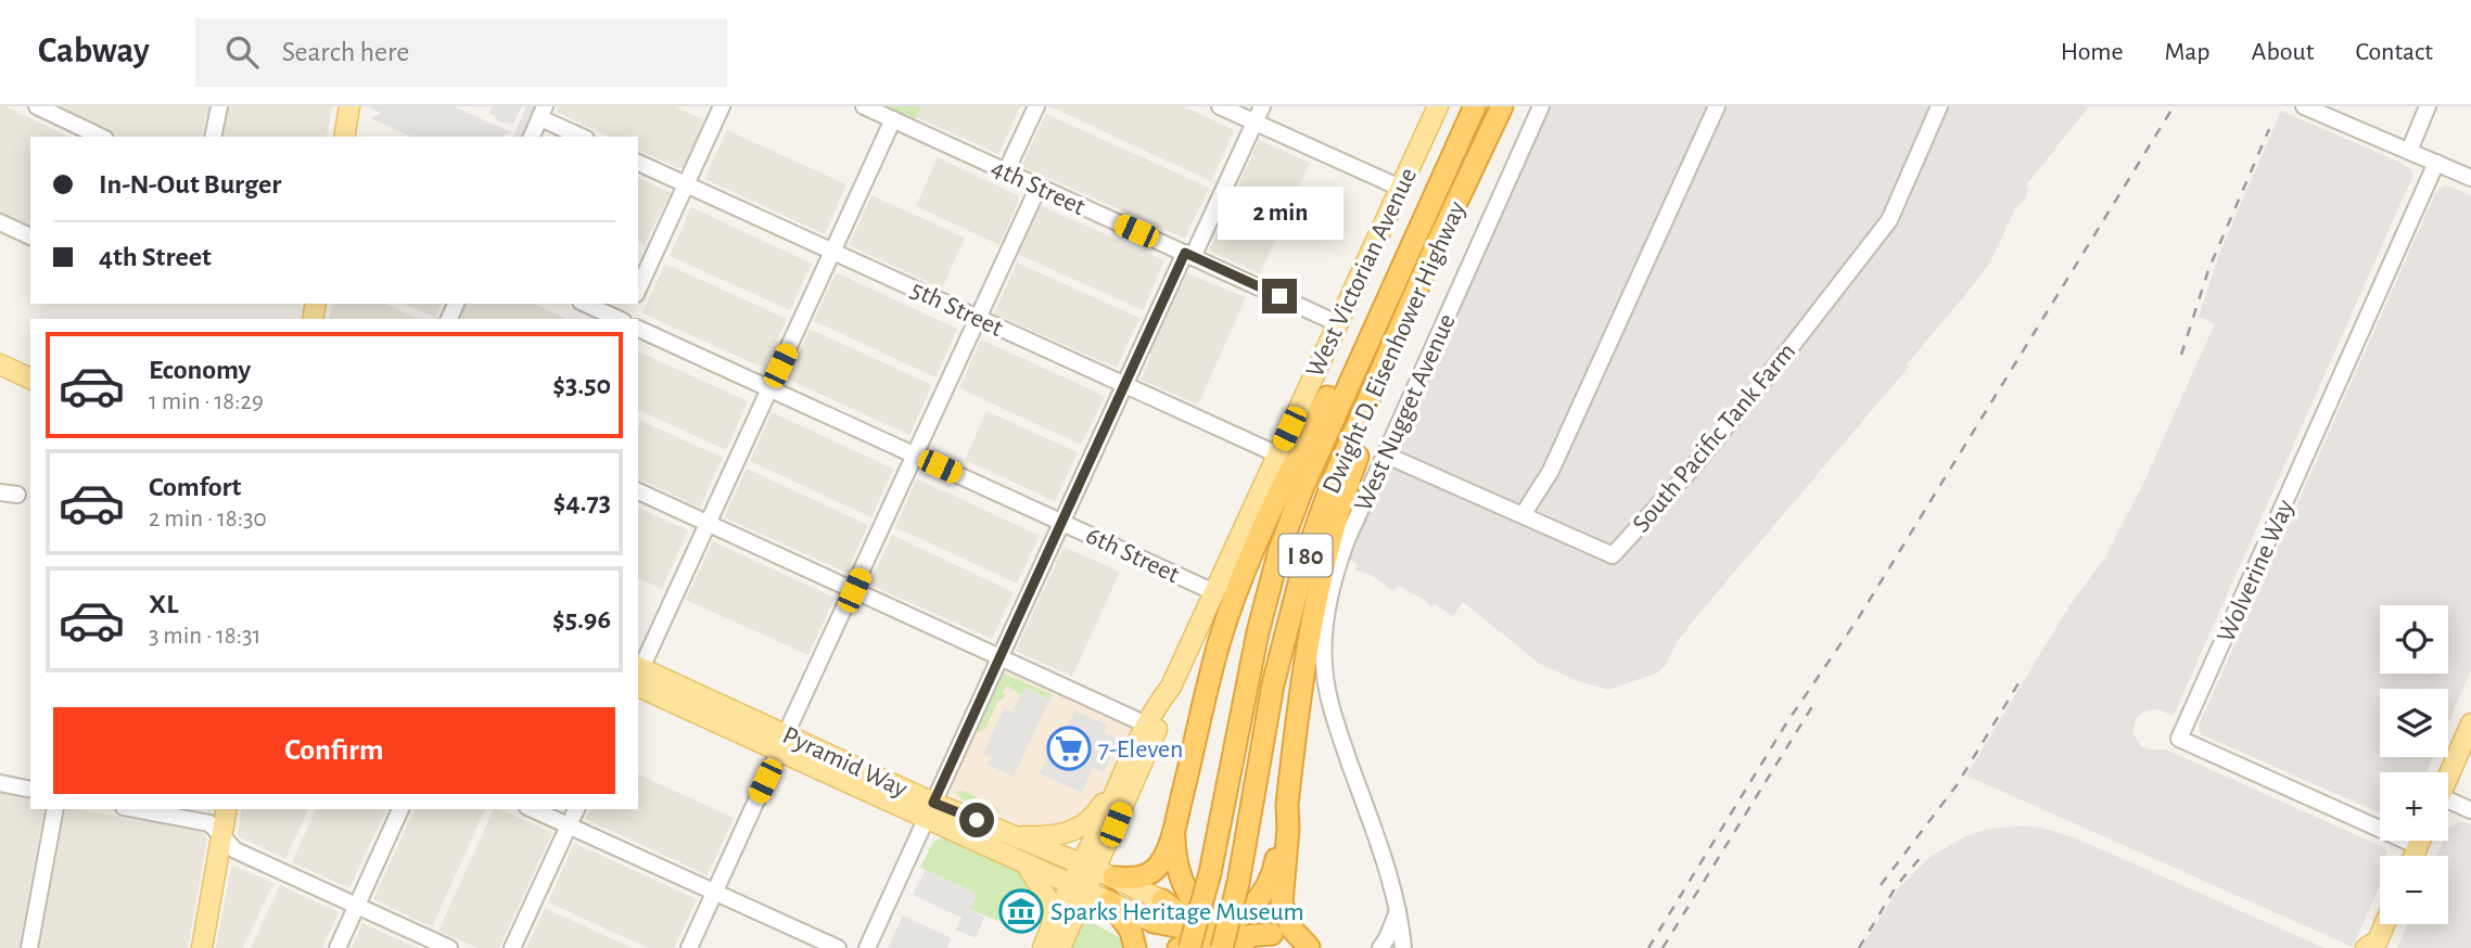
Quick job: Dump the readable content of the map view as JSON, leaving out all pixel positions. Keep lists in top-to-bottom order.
{
  "streets": {
    "highway": ["Dwight D. Eisenhower Highway", "I 80"],
    "main road": ["West Victorian Avenue", "Pyramid Way"],
    "street": [
      "4th Street",
      "5th Street",
      "West Nugget Avenue",
      "South Pacific Tank Farm",
      "6th Street",
      "Wolverine Way"
    ]
  },
  "crossings": [
    ["4th Street", "West Victorian Avenue"],
    ["West Victorian Avenue", "5th Street"],
    ["West Victorian Avenue", "6th Street"],
    ["West Victorian Avenue", "Pyramid Way"],
    ["West Nugget Avenue", "South Pacific Tank Farm"]
  ],
  "places": {
    "supermarket": ["7-Eleven"],
    "museum": ["Sparks Heritage Museum"]
  },
  "page": {
    "header": "Cabway",
    "search": "Search here",
    "nav": [
      "Home",
      "Map",
      "About",
      "Contact"
    ],
    "banner": ["In-N-Out Burger", "4th Street"],
    "bubble": "2 min",
    "list": [
      {
        "name": "Economy",
        "note": "1 min · 18:29",
        "value": "$3.50"
      },
      {
        "name": "Comfort",
        "note": "2 min · 18:30",
        "value": "$4.73"
      },
      {
        "name": "XL",
        "note": "3 min · 18:31",
        "value": "$5.96"
      }
    ],
    "map_buttons": ["+", "−"],
    "buttons": "Confirm"
  }
}
